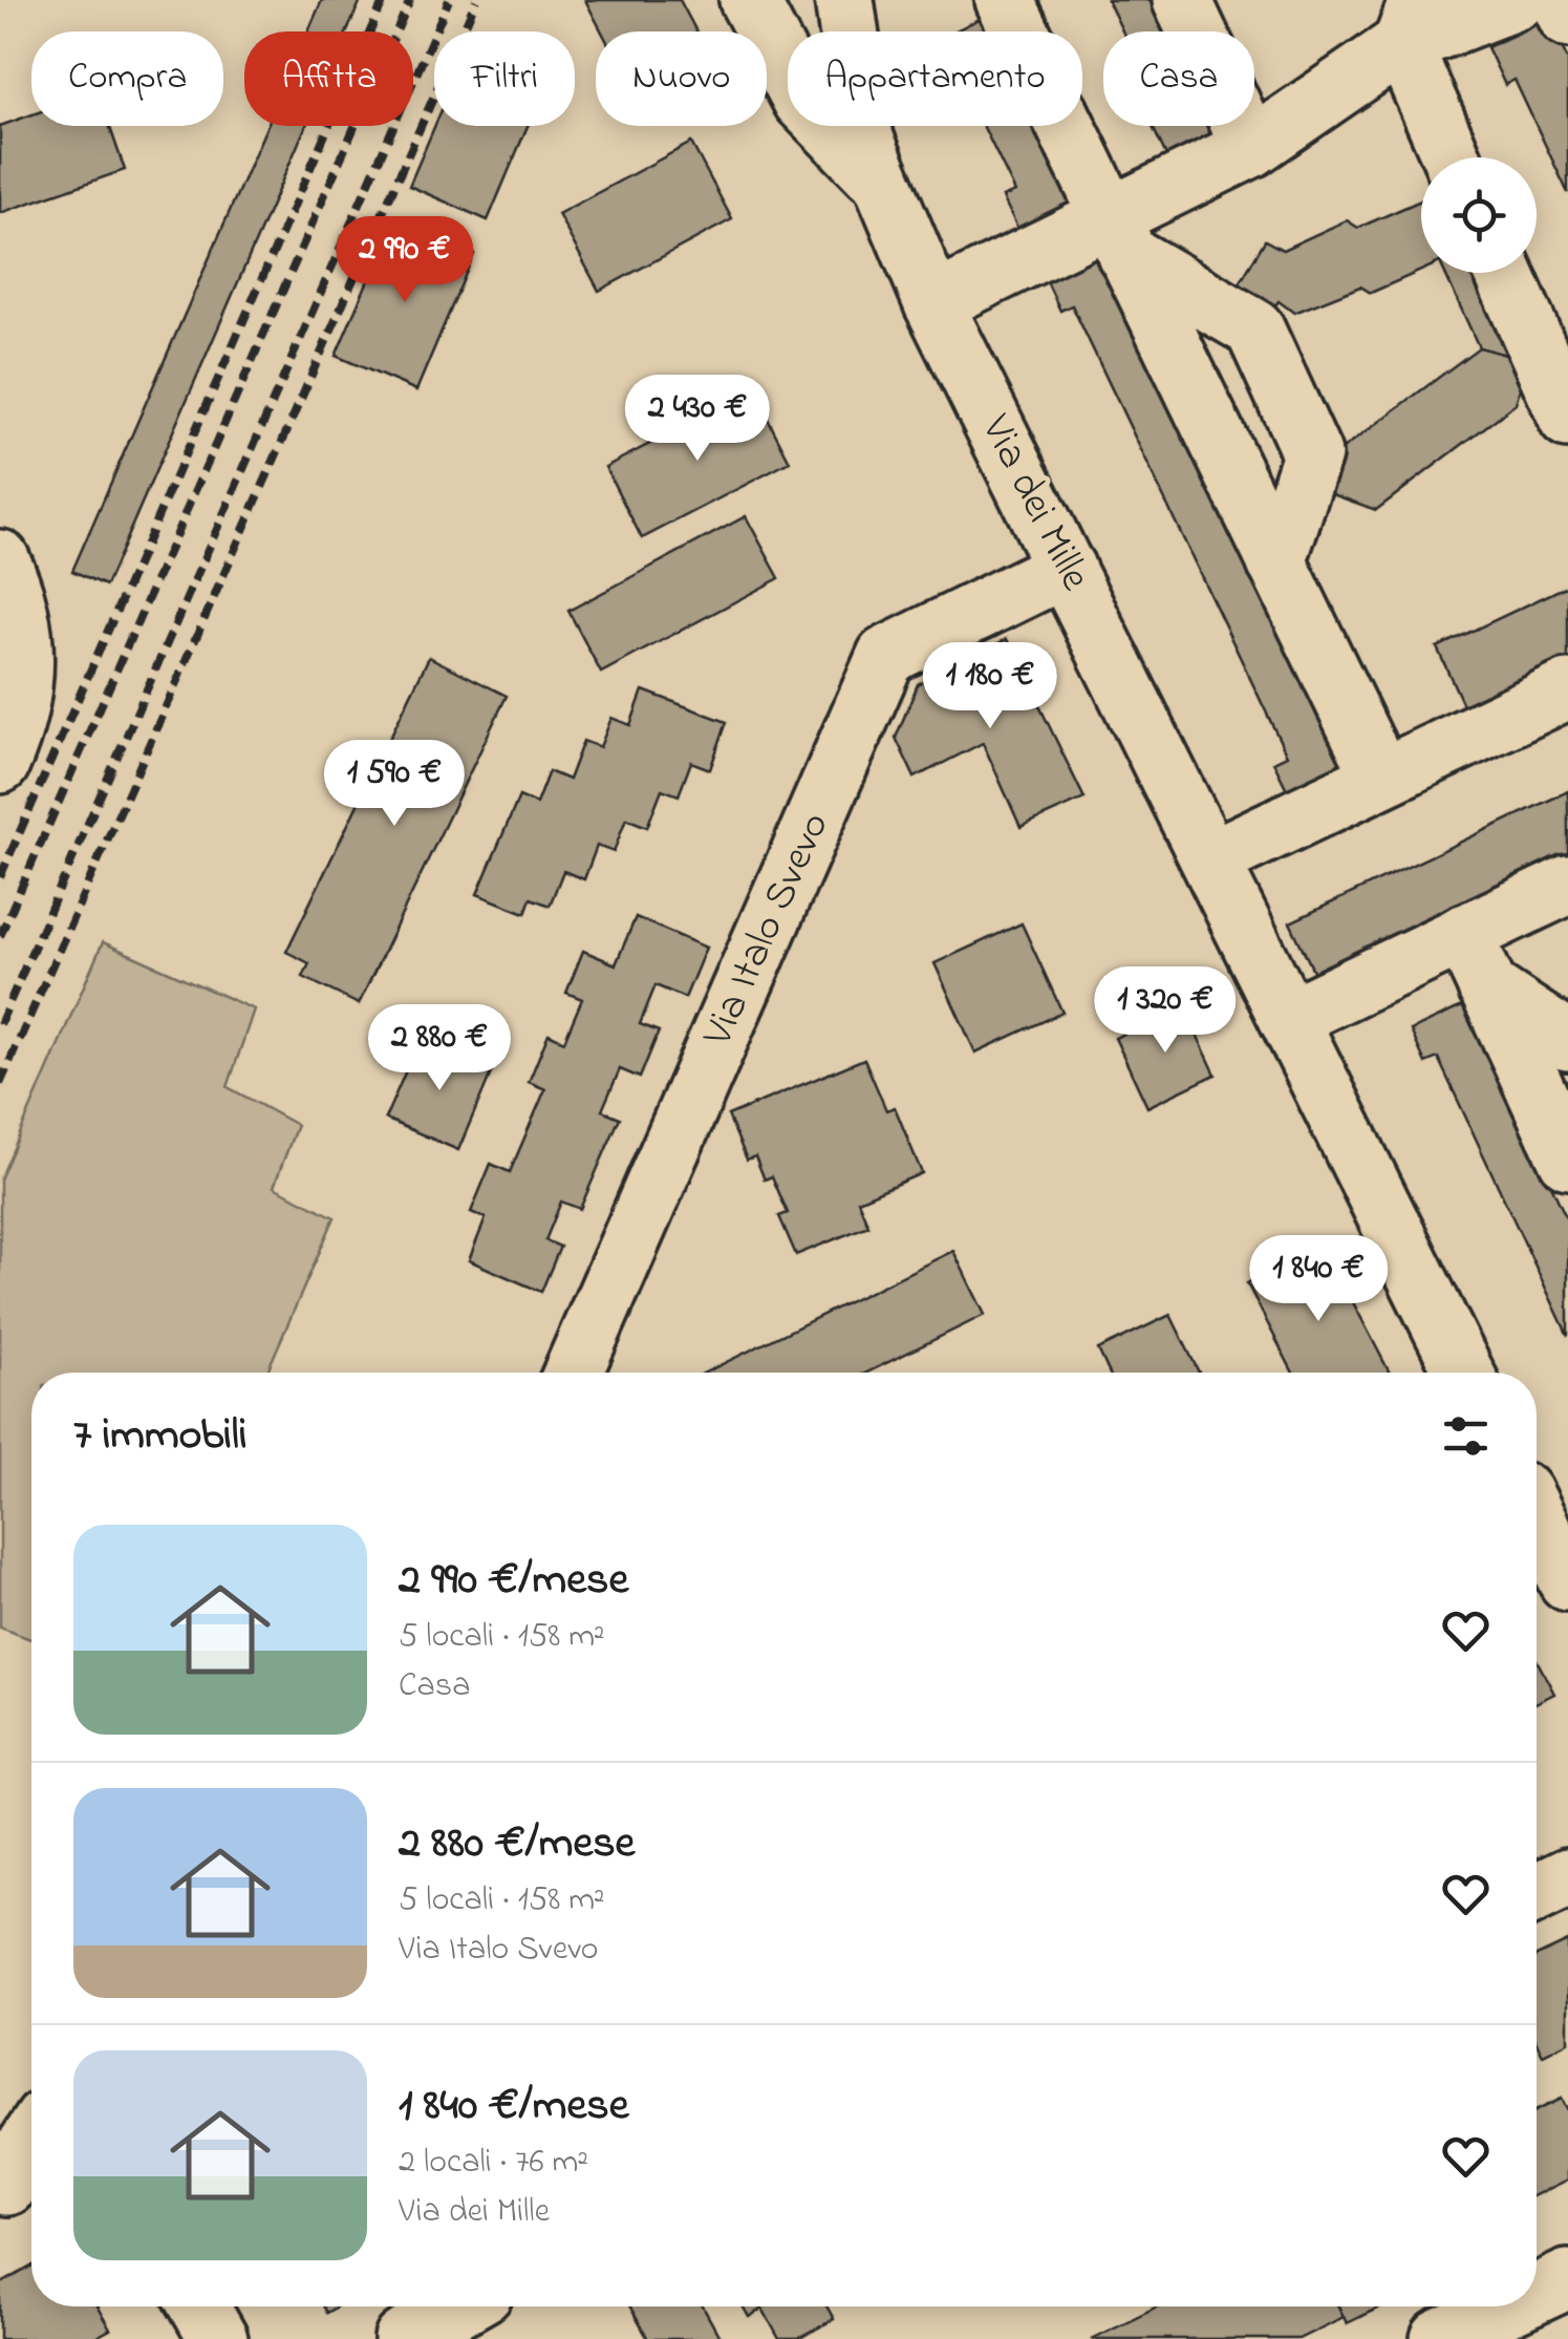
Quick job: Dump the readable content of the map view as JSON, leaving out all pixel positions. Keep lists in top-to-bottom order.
{
  "streets": {
    "street": ["Via dei Mille", "Via Italo Svevo"]
  },
  "crossings": [
    ["Via dei Mille", "Via Italo Svevo"]
  ],
  "page": {
    "chip": [
      "Compra",
      "Affitta",
      "Filtri",
      "Nuovo",
      "Appartamento",
      "Casa"
    ],
    "price": [
      "2 990 €",
      "2 430 €",
      "1 180 €",
      "1 590 €",
      "1 320 €",
      "2 880 €",
      "1 840 €"
    ],
    "heading": "7 immobili",
    "list": [
      {
        "name": "2 990 €/mese",
        "note": "5 locali · 158 m² · Casa"
      },
      {
        "name": "2 880 €/mese",
        "note": "5 locali · 158 m² · Via Italo Svevo"
      },
      {
        "name": "1 840 €/mese",
        "note": "2 locali · 76 m² · Via dei Mille"
      }
    ]
  }
}
